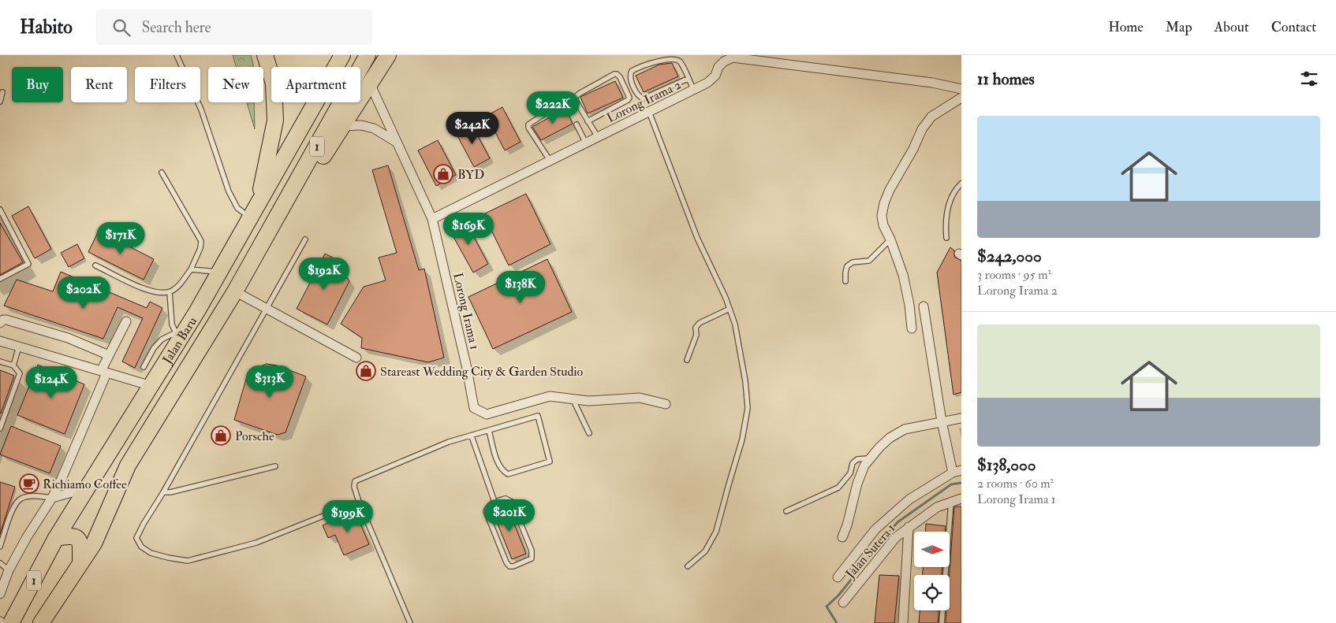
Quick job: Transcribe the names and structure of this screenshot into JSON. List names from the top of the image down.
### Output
{
  "streets": {
    "highway": ["1", "Jalan Baru"],
    "street": ["Lorong Irama 2", "Lorong Irama 1", "Jalan Sutera 1"]
  },
  "crossings": [
    ["Lorong Irama 2", "Lorong Irama 1"]
  ],
  "places": {
    "shop": ["BYD", "Stareast Wedding City & Garden Studio", "Porsche"],
    "cafe": ["Richiamo Coffee"]
  },
  "north": "right",
  "page": {
    "header": "Habito",
    "search": "Search here",
    "nav": [
      "Home",
      "Map",
      "About",
      "Contact"
    ],
    "heading": "11 homes",
    "chip": [
      "Buy",
      "Rent",
      "Filters",
      "New",
      "Apartment"
    ],
    "price": [
      "$222K",
      "$242K",
      "$169K",
      "$171K",
      "$192K",
      "$138K",
      "$202K",
      "$313K",
      "$124K",
      "$201K",
      "$199K"
    ],
    "list": [
      {
        "name": "$242,000",
        "note": "3 rooms · 95 m² · Lorong Irama 2"
      },
      {
        "name": "$138,000",
        "note": "2 rooms · 60 m² · Lorong Irama 1"
      }
    ]
  }
}
